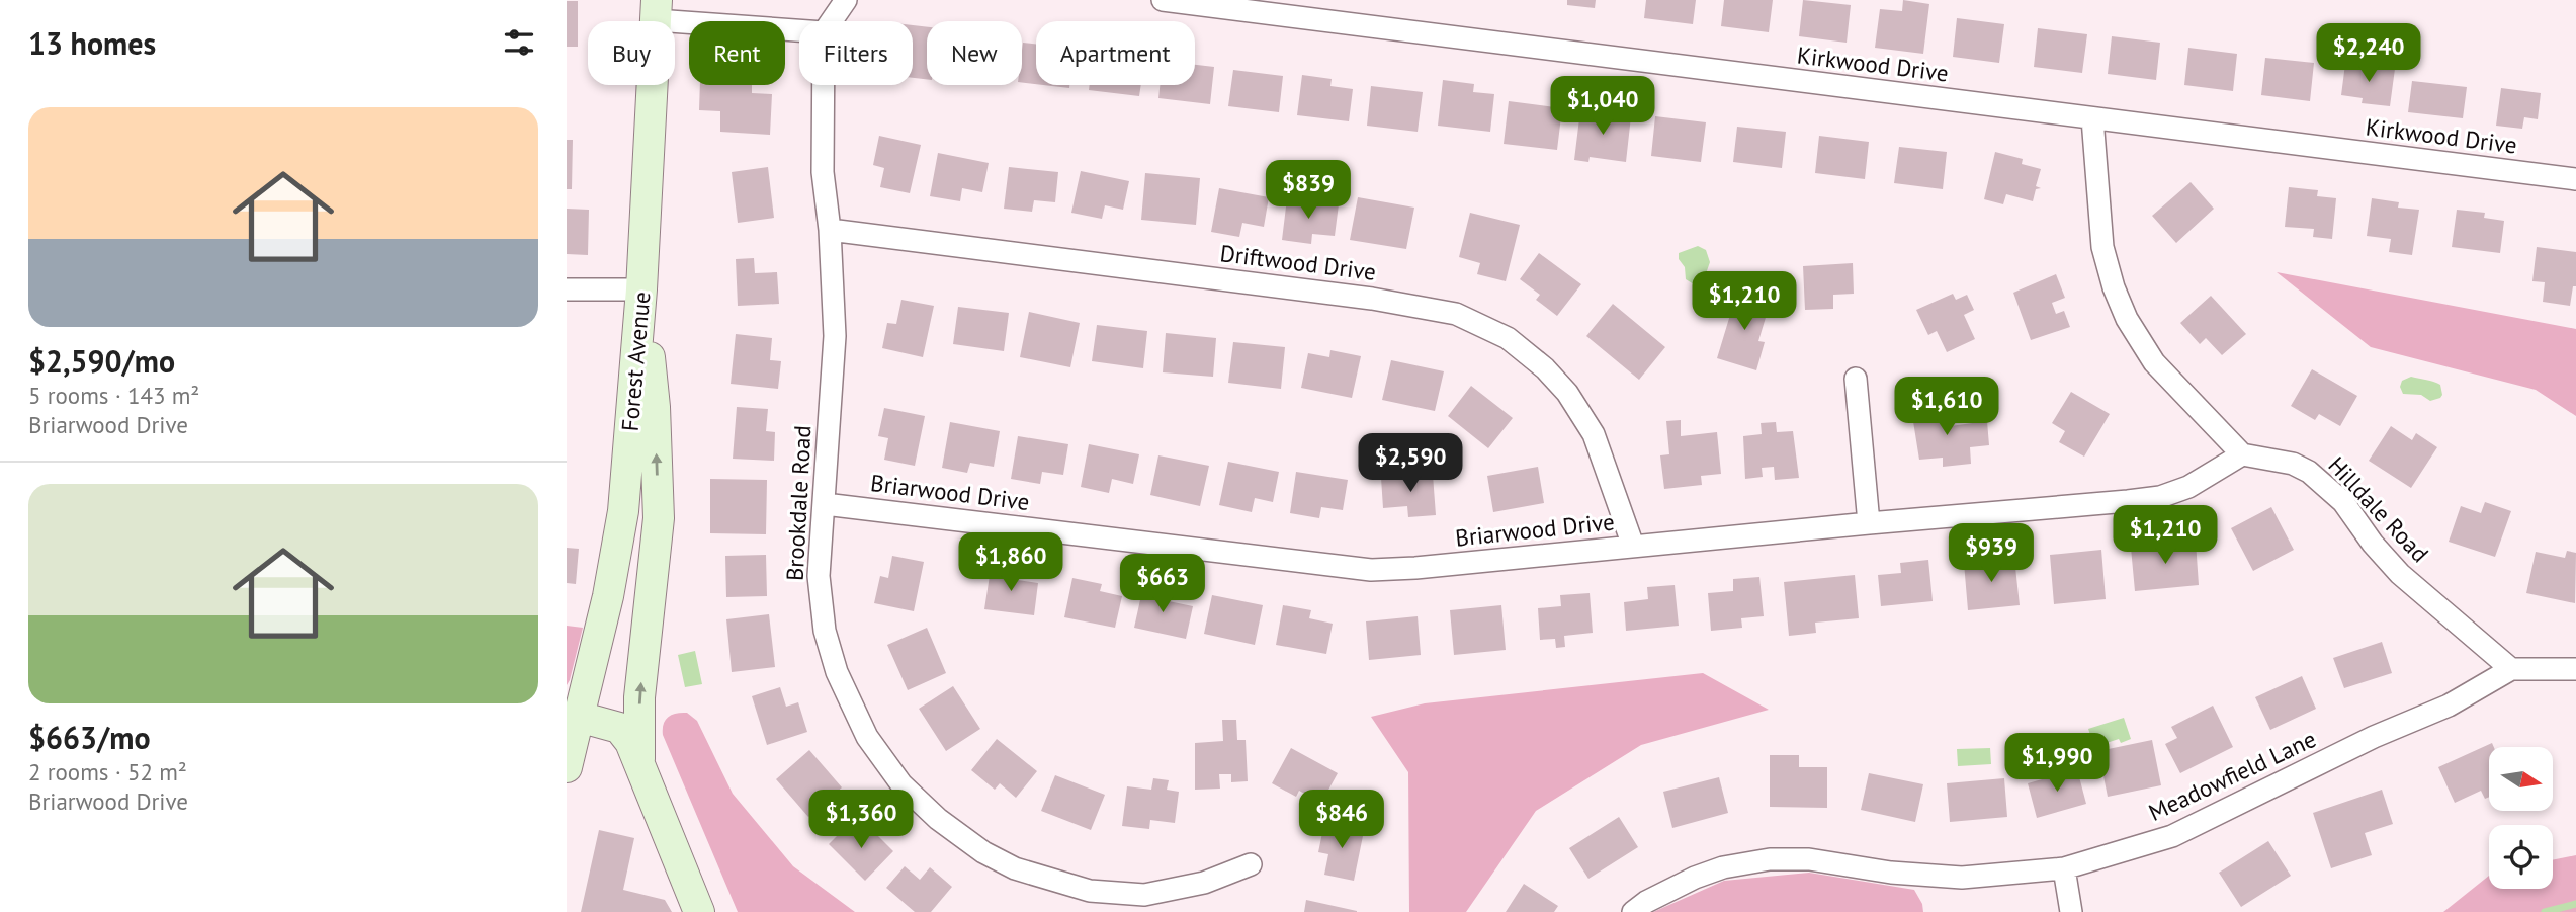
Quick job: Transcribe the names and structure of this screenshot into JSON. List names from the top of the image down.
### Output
{
  "streets": {
    "main road": ["Forest Avenue"],
    "street": [
      "Kirkwood Drive",
      "Driftwood Drive",
      "Briarwood Drive",
      "Brookdale Road",
      "Hilldale Road",
      "Meadowfield Lane"
    ]
  },
  "crossings": [
    ["Driftwood Drive", "Briarwood Drive"],
    ["Driftwood Drive", "Brookdale Road"],
    ["Briarwood Drive", "Brookdale Road"],
    ["Briarwood Drive", "Hilldale Road"],
    ["Hilldale Road", "Meadowfield Lane"]
  ],
  "north": "right",
  "page": {
    "heading": "13 homes",
    "chip": [
      "Buy",
      "Rent",
      "Filters",
      "New",
      "Apartment"
    ],
    "price": [
      "$2,240",
      "$1,040",
      "$839",
      "$1,210",
      "$1,610",
      "$2,590",
      "$1,210",
      "$939",
      "$1,860",
      "$663",
      "$1,990",
      "$1,360",
      "$846"
    ],
    "list": [
      {
        "name": "$2,590/mo",
        "note": "5 rooms · 143 m² · Briarwood Drive"
      },
      {
        "name": "$663/mo",
        "note": "2 rooms · 52 m² · Briarwood Drive"
      }
    ]
  }
}
